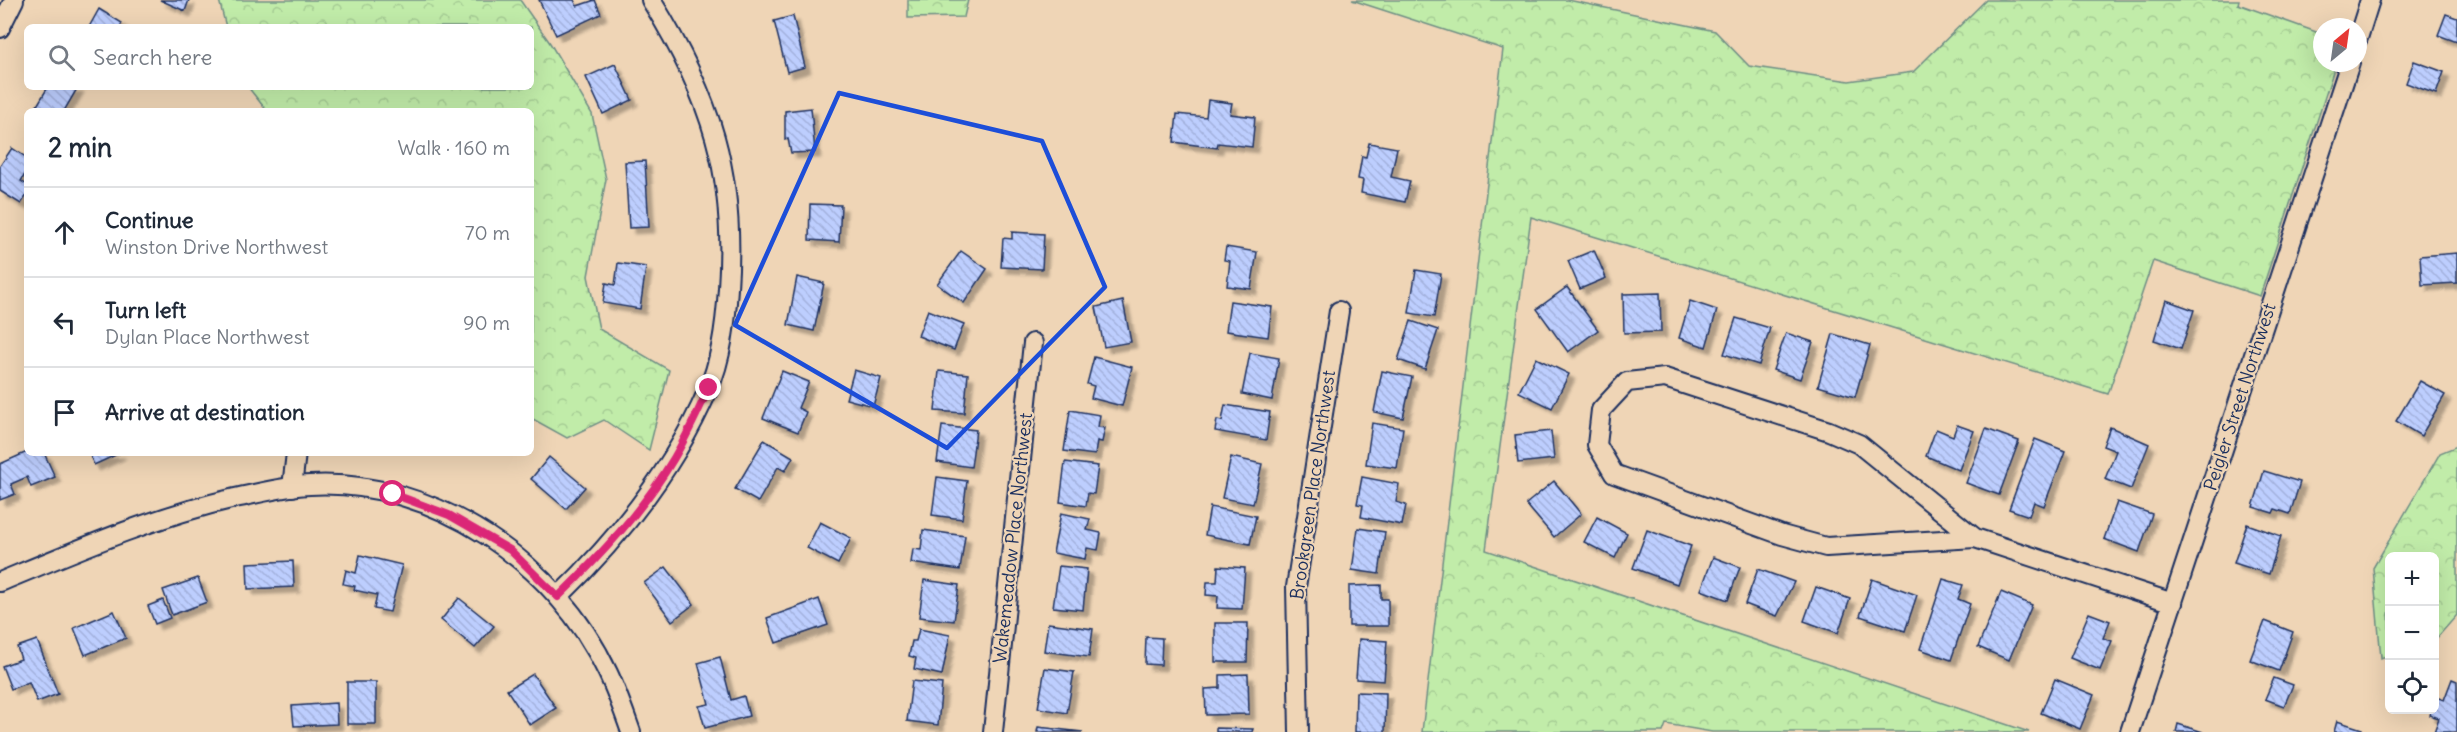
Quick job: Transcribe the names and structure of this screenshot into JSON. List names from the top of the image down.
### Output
{
  "streets": {
    "street": ["Peigler Street Northwest", "Brookgreen Place Northwest", "Wakemeadow Place Northwest"]
  },
  "north": "top right",
  "page": {
    "search": "Search here",
    "heading": ["2 min", "Walk · 160 m"],
    "list": [
      ["Continue", "Winston Drive Northwest", "70 m"],
      ["Turn left", "Dylan Place Northwest", "90 m"],
      "Arrive at destination"
    ],
    "map_buttons": ["+", "−"]
  }
}
